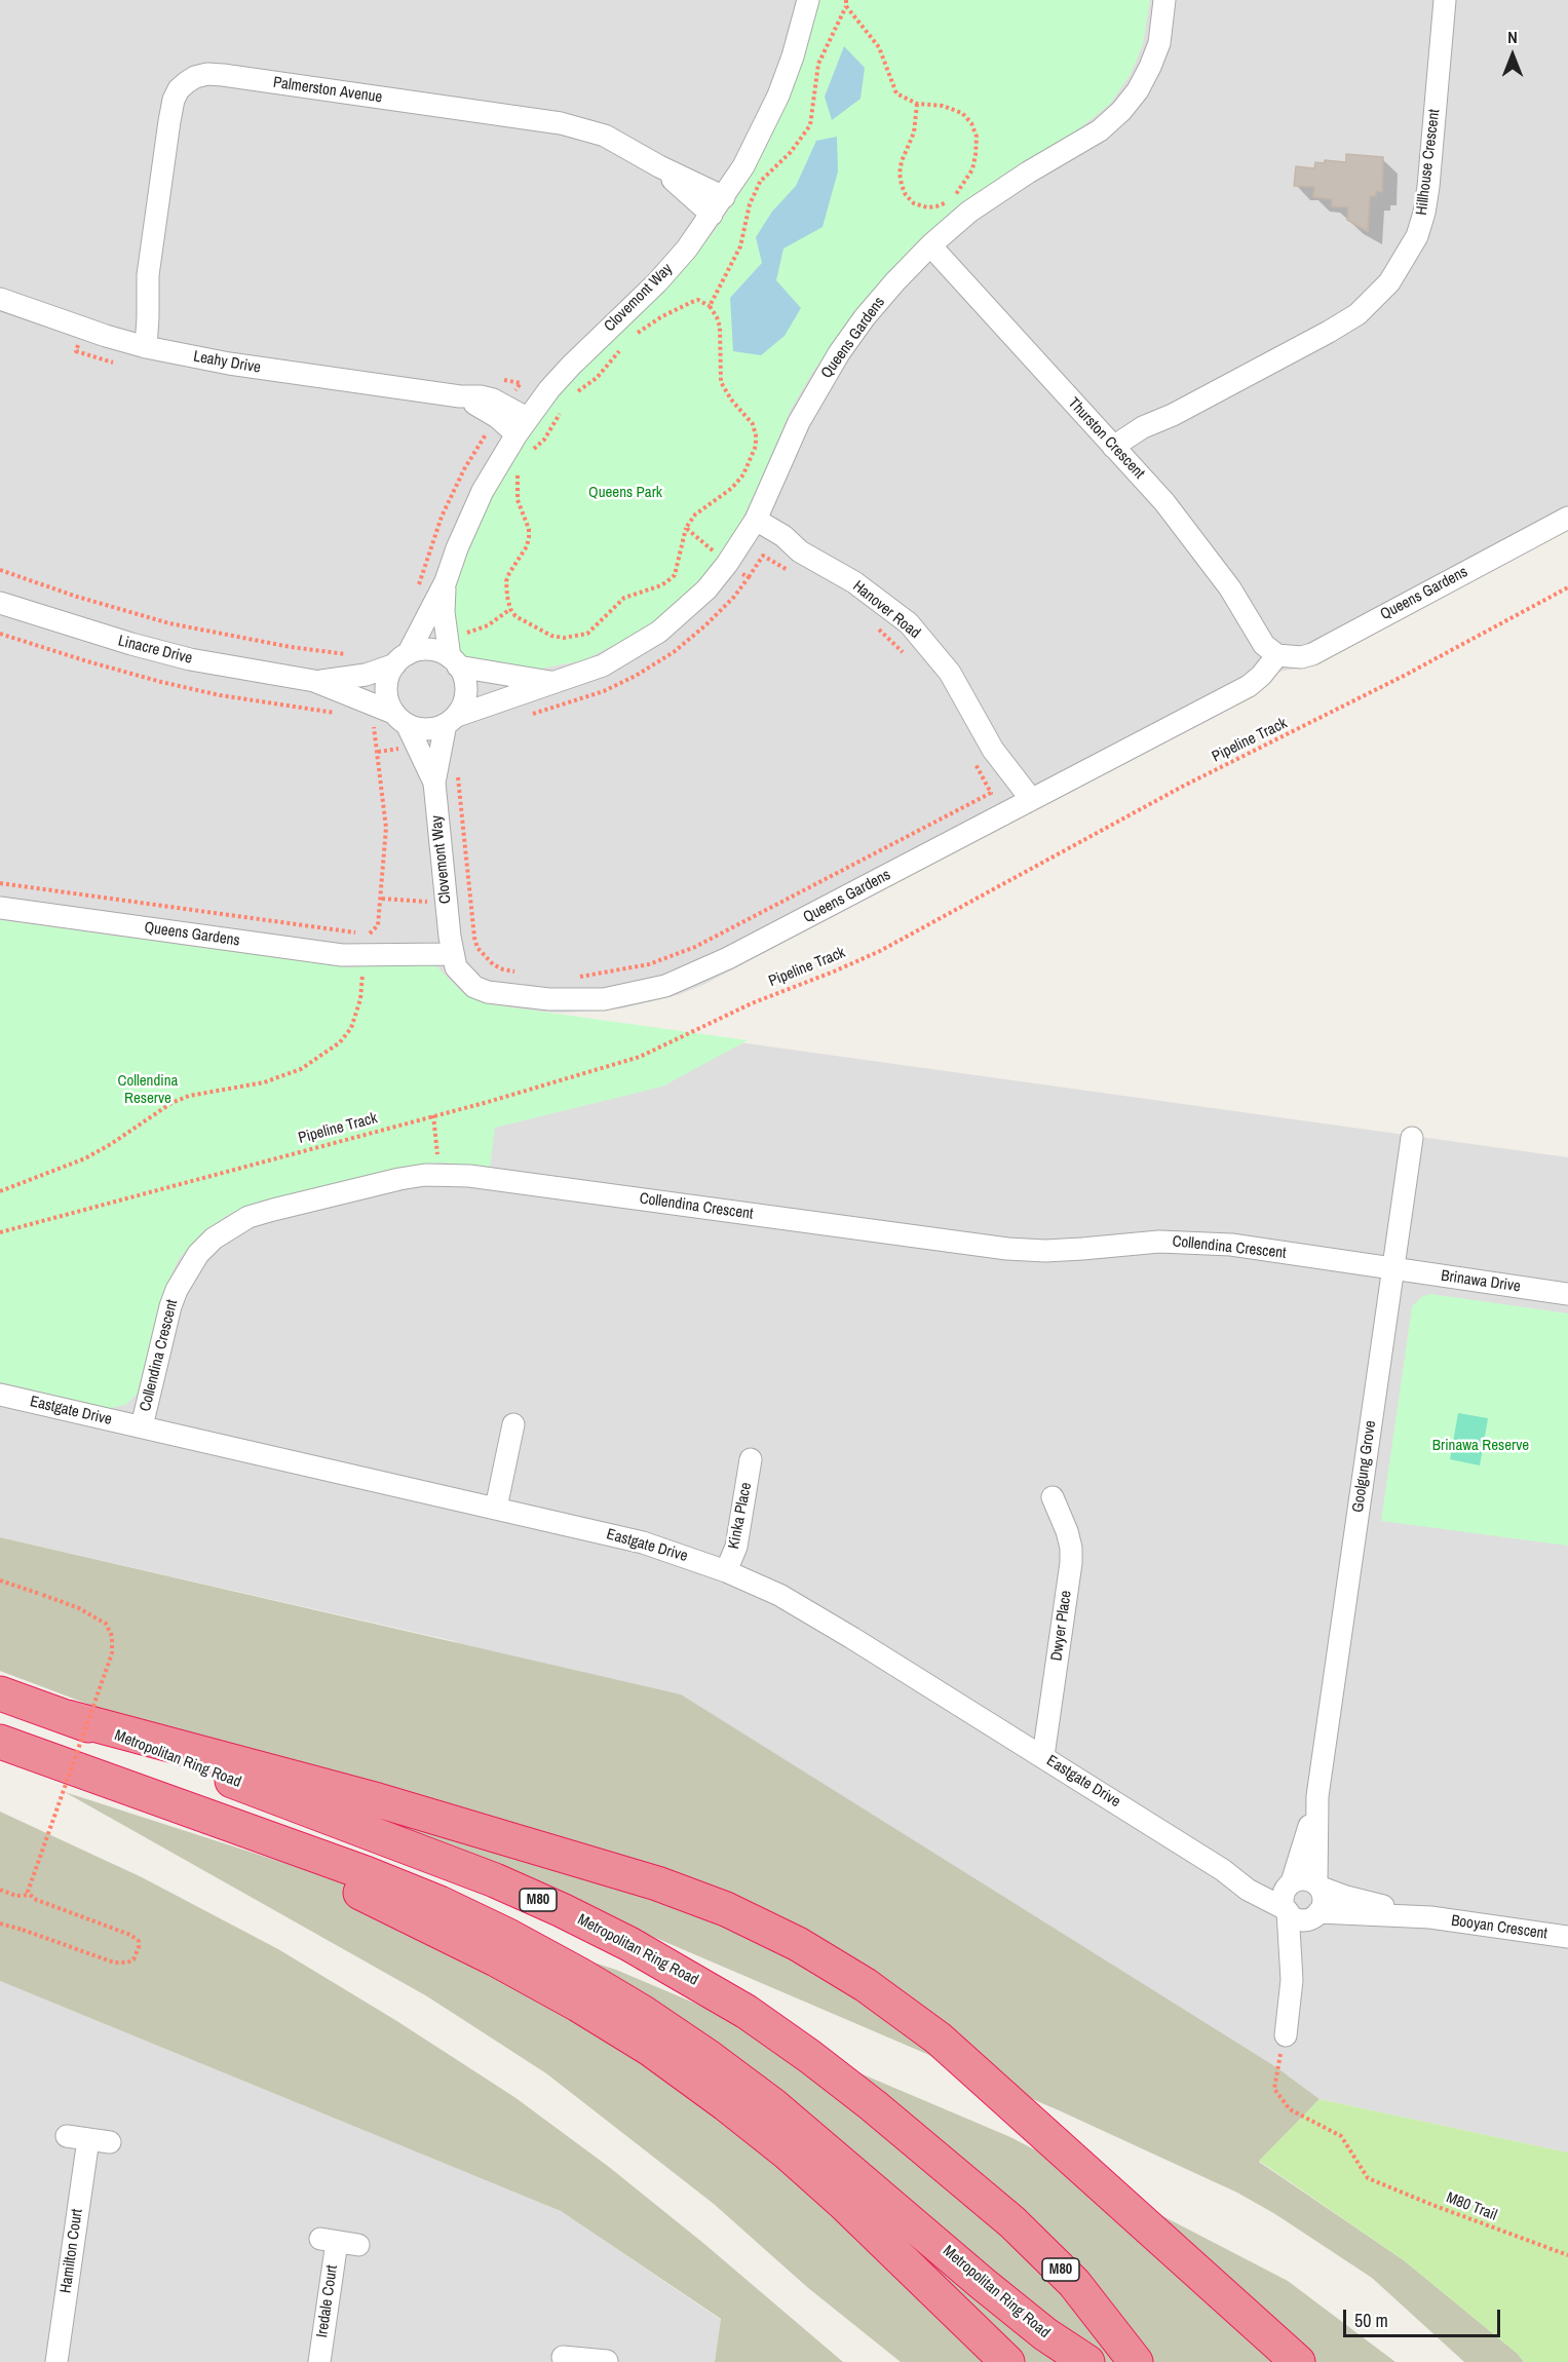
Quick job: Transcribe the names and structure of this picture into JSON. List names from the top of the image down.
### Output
{
  "streets": {
    "highway": ["Metropolitan Ring Road", "M80"],
    "street": [
      "Palmerston Avenue",
      "Hillhouse Crescent",
      "Clovemont Way",
      "Queens Gardens",
      "Leahy Drive",
      "Thurston Crescent",
      "Hanover Road",
      "Linacre Drive",
      "Collendina Crescent",
      "Brinawa Drive",
      "Eastgate Drive",
      "Goolgung Grove",
      "Kinka Place",
      "Dwyer Place",
      "Booyan Crescent",
      "Hamilton Court",
      "Iredale Court"
    ],
    "path": ["Pipeline Track", "M80 Trail"]
  },
  "crossings": [
    ["Palmerston Avenue", "Clovemont Way"],
    ["Palmerston Avenue", "Leahy Drive"],
    ["Hillhouse Crescent", "Thurston Crescent"],
    ["Clovemont Way", "Queens Gardens"],
    ["Clovemont Way", "Leahy Drive"],
    ["Clovemont Way", "Linacre Drive"],
    ["Queens Gardens", "Thurston Crescent"],
    ["Queens Gardens", "Hanover Road"],
    ["Queens Gardens", "Linacre Drive"],
    ["Collendina Crescent", "Brinawa Drive"],
    ["Collendina Crescent", "Eastgate Drive"],
    ["Collendina Crescent", "Goolgung Grove"],
    ["Brinawa Drive", "Goolgung Grove"],
    ["Eastgate Drive", "Goolgung Grove"],
    ["Eastgate Drive", "Kinka Place"],
    ["Eastgate Drive", "Dwyer Place"],
    ["Eastgate Drive", "Booyan Crescent"],
    ["Goolgung Grove", "Booyan Crescent"]
  ],
  "parks": ["Queens Park", "Collendina Reserve", "Brinawa Reserve"],
  "scale_bar": "50 m",
  "north": "top"
}
